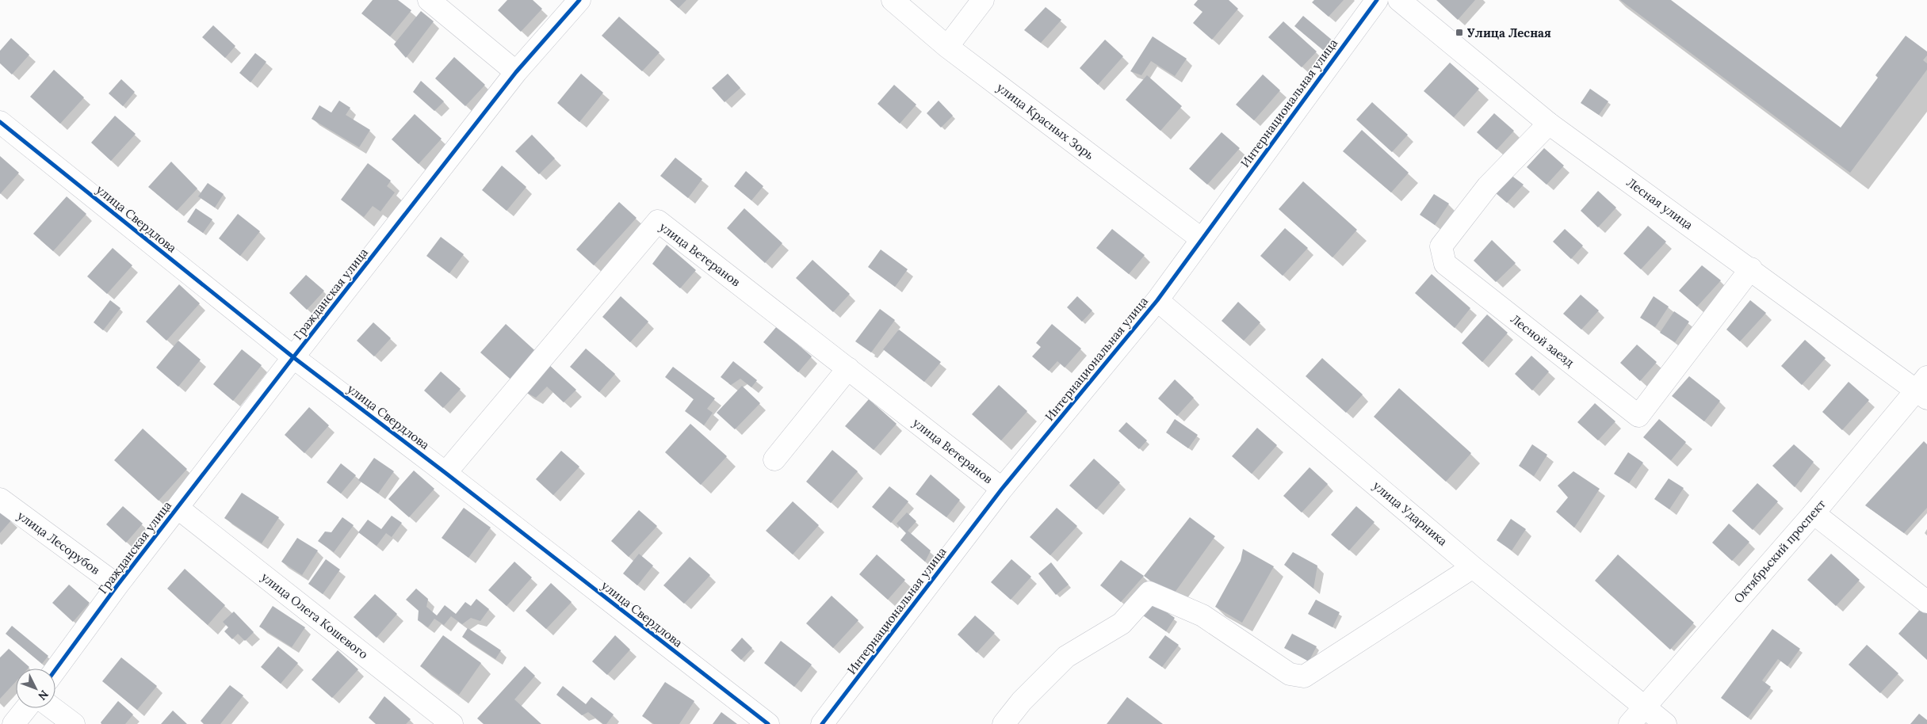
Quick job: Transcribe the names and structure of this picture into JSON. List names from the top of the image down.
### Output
{
  "streets": {
    "street": [
      "Интернациональная улица",
      "улица Красных Зорь",
      "Лесная улица",
      "улица Свердлова",
      "улица Ветеранов",
      "Гражданская улица",
      "Лесной заезд",
      "улица Ударника",
      "улица Лесорубов",
      "Октябрьский проспект",
      "улица Олега Кошевого"
    ]
  },
  "crossings": [
    ["Интернациональная улица", "улица Красных Зорь"],
    ["Интернациональная улица", "улица Ветеранов"],
    ["Интернациональная улица", "улица Ударника"],
    ["Лесная улица", "Лесной заезд"],
    ["Лесная улица", "Октябрьский проспект"],
    ["улица Свердлова", "улица Ветеранов"],
    ["улица Свердлова", "Гражданская улица"],
    ["Гражданская улица", "улица Лесорубов"],
    ["Гражданская улица", "улица Олега Кошевого"],
    ["улица Ударника", "Октябрьский проспект"]
  ],
  "places": {
    "transit": ["Улица Лесная"]
  },
  "north": "bottom right"
}
